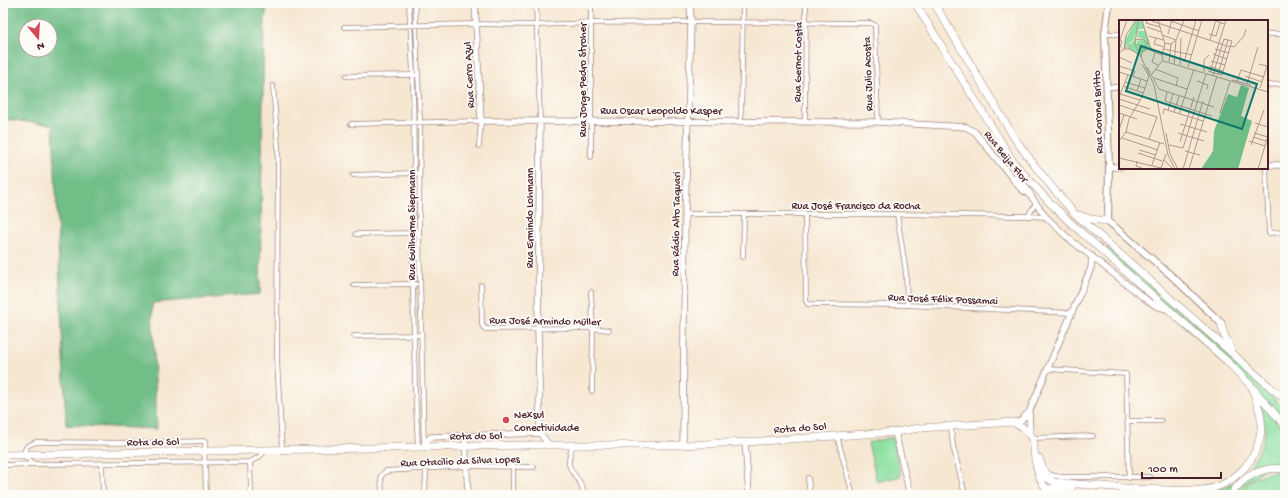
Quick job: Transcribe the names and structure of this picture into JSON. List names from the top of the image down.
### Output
{
  "streets": {
    "highway": ["Rota do Sol"],
    "main road": ["Rua Coronel Britto"],
    "street": [
      "Rua Gernot Costa",
      "Rua Julio Acosta",
      "Rua Cerro Azul",
      "Rua Jorge Pedro Stroher",
      "Rua Oscar Leopoldo Kasper",
      "Rua Beija Flor",
      "Rua José Francisco da Rocha",
      "Rua Ermindo Lohmann",
      "Rua Rádio Alto Taquari",
      "Rua Guilherme Siepmann",
      "Rua José Félix Possamai",
      "Rua José Armindo Müller",
      "Rua Otacilio da Silva Lopes"
    ]
  },
  "crossings": [
    ["Rua Gernot Costa", "Rua Julio Acosta"],
    ["Rua Gernot Costa", "Rua Oscar Leopoldo Kasper"],
    ["Rua Julio Acosta", "Rua Oscar Leopoldo Kasper"],
    ["Rua Cerro Azul", "Rua Oscar Leopoldo Kasper"],
    ["Rua Jorge Pedro Stroher", "Rua Oscar Leopoldo Kasper"],
    ["Rua Oscar Leopoldo Kasper", "Rua Beija Flor"],
    ["Rua Oscar Leopoldo Kasper", "Rua Ermindo Lohmann"],
    ["Rua Oscar Leopoldo Kasper", "Rua Rádio Alto Taquari"],
    ["Rua Oscar Leopoldo Kasper", "Rua Guilherme Siepmann"],
    ["Rua Beija Flor", "Rua José Francisco da Rocha"],
    ["Rua José Francisco da Rocha", "Rua Rádio Alto Taquari"],
    ["Rua José Francisco da Rocha", "Rua José Félix Possamai"],
    ["Rua Ermindo Lohmann", "Rua José Armindo Müller"],
    ["Rua Rádio Alto Taquari", "Rota do Sol"],
    ["Rua Guilherme Siepmann", "Rota do Sol"]
  ],
  "places": ["Nexsul Conectividade"],
  "scale_bar": "100 m",
  "north": "bottom"
}
